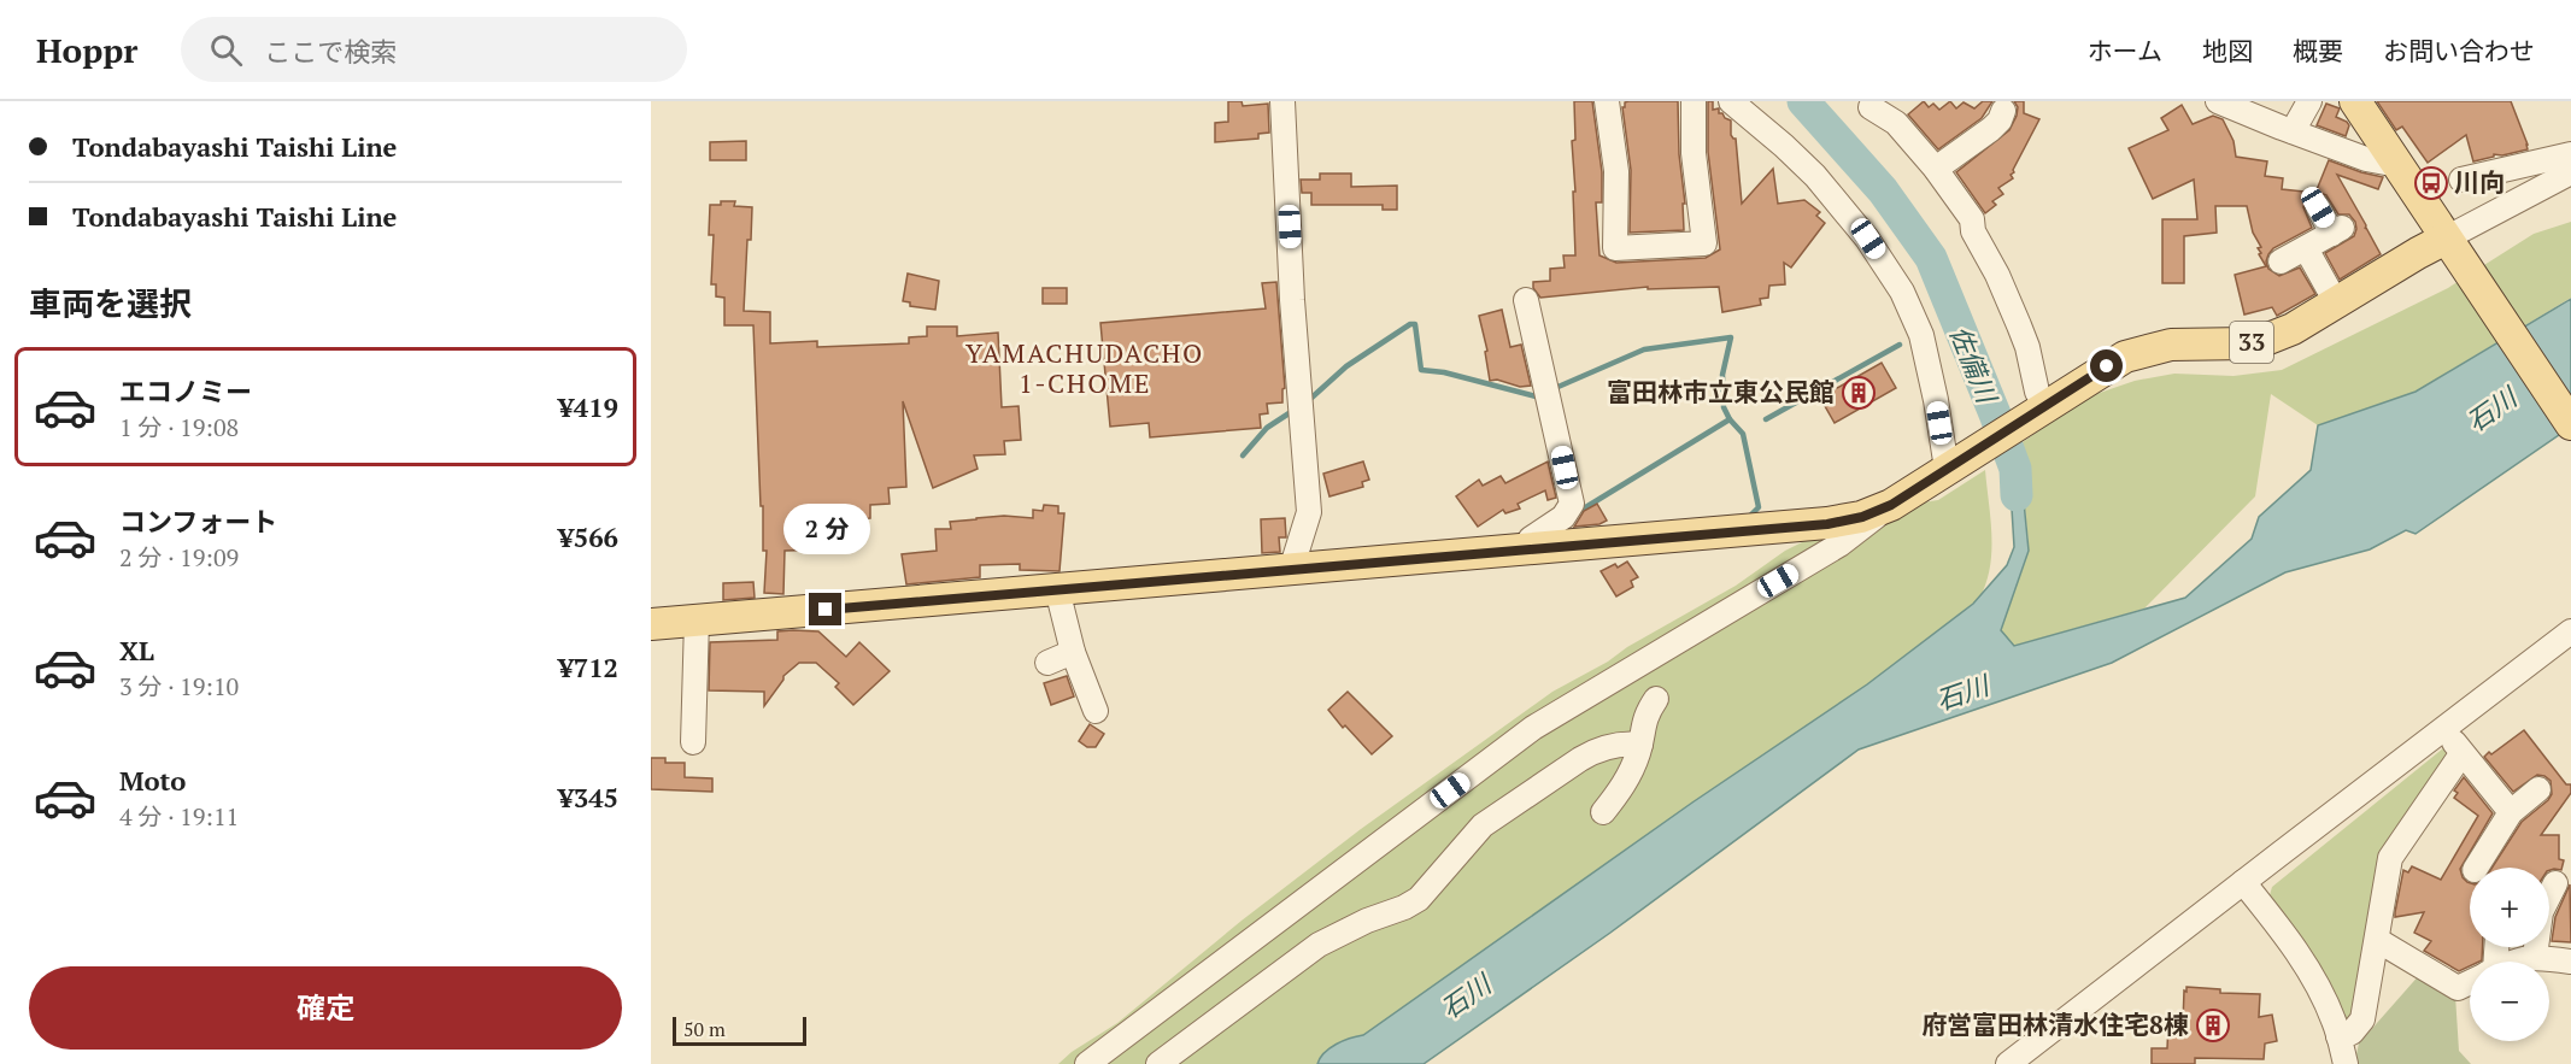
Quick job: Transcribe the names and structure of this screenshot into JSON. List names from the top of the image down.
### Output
{
  "streets": {
    "main road": ["33"]
  },
  "districts": ["YAMACHUDACHO 1-CHOME"],
  "water": ["佐備川", "石川"],
  "places": {
    "bus stop": ["川向"],
    "building": ["富田林市立東公民館", "府営富田林清水住宅8棟"]
  },
  "scale_bar": "50 m",
  "page": {
    "header": "Hoppr",
    "search": "ここで検索",
    "nav": [
      "ホーム",
      "地図",
      "概要",
      "お問い合わせ"
    ],
    "banner": ["Tondabayashi Taishi Line", "Tondabayashi Taishi Line"],
    "heading": "車両を選択",
    "list": [
      {
        "name": "エコノミー",
        "note": "1 分 · 19:08",
        "value": "¥419"
      },
      {
        "name": "コンフォート",
        "note": "2 分 · 19:09",
        "value": "¥566"
      },
      {
        "name": "XL",
        "note": "3 分 · 19:10",
        "value": "¥712"
      },
      {
        "name": "Moto",
        "note": "4 分 · 19:11",
        "value": "¥345"
      }
    ],
    "bubble": "2 分",
    "map_buttons": ["+", "−"],
    "buttons": "確定",
    "scale": "50 m"
  }
}
